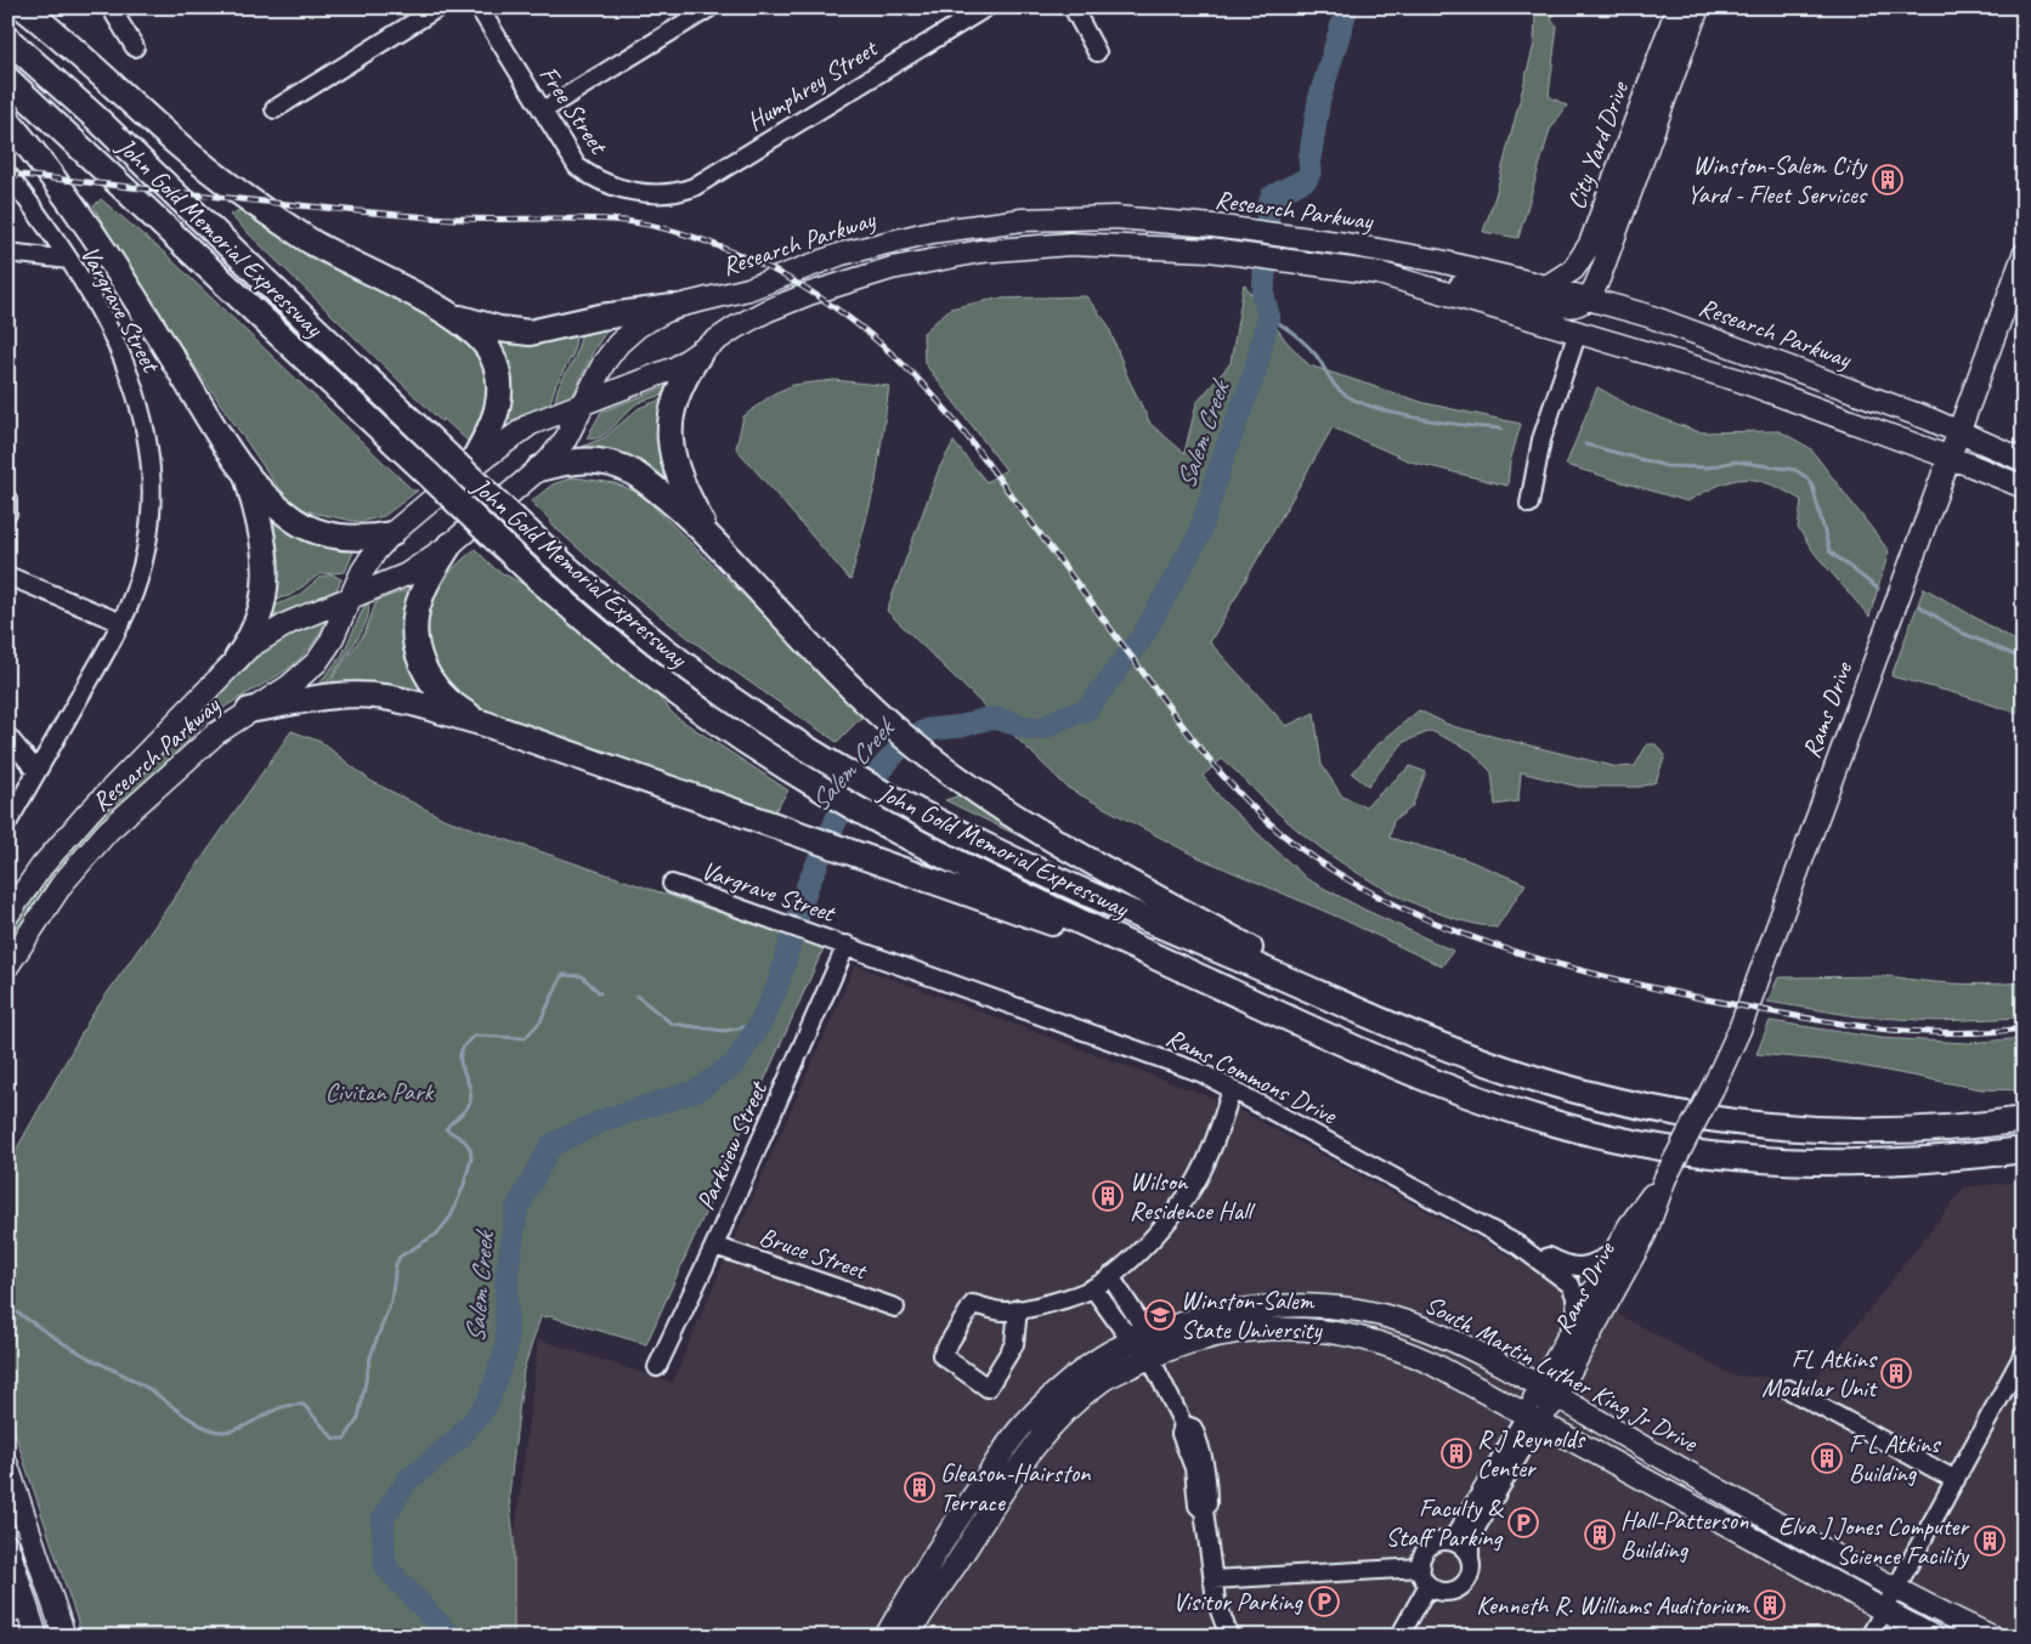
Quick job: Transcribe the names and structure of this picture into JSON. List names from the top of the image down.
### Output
{
  "streets": {
    "highway": ["John Gold Memorial Expressway"],
    "main road": [
      "City Yard Drive",
      "Research Parkway",
      "Rams Drive",
      "South Martin Luther King Jr Drive"
    ],
    "street": [
      "Humphrey Street",
      "Free Street",
      "Vargrave Street",
      "Rams Commons Drive",
      "Parkview Street",
      "Bruce Street"
    ]
  },
  "crossings": [
    ["Humphrey Street", "Free Street"],
    ["City Yard Drive", "Research Parkway"],
    ["Research Parkway", "John Gold Memorial Expressway"],
    ["Research Parkway", "Rams Drive"],
    ["Vargrave Street", "Rams Commons Drive"],
    ["Vargrave Street", "Parkview Street"],
    ["Rams Drive", "South Martin Luther King Jr Drive"],
    ["Rams Commons Drive", "Parkview Street"],
    ["Parkview Street", "Bruce Street"]
  ],
  "water": ["Salem Creek"],
  "parks": ["Civitan Park"],
  "places": {
    "building": [
      "Winston-Salem City Yard - Fleet Services",
      "Wilson Residence Hall",
      "FL Atkins Modular Unit",
      "R J Reynolds Center",
      "F L Atkins Building",
      "Gleason-Hairston Terrace",
      "Hall-Patterson Building",
      "Elva J Jones Computer Science Facility",
      "Kenneth R. Williams Auditorium"
    ],
    "school or university": ["Winston-Salem State University"],
    "parking": ["Faculty & Staff Parking", "Visitor Parking"]
  }
}
